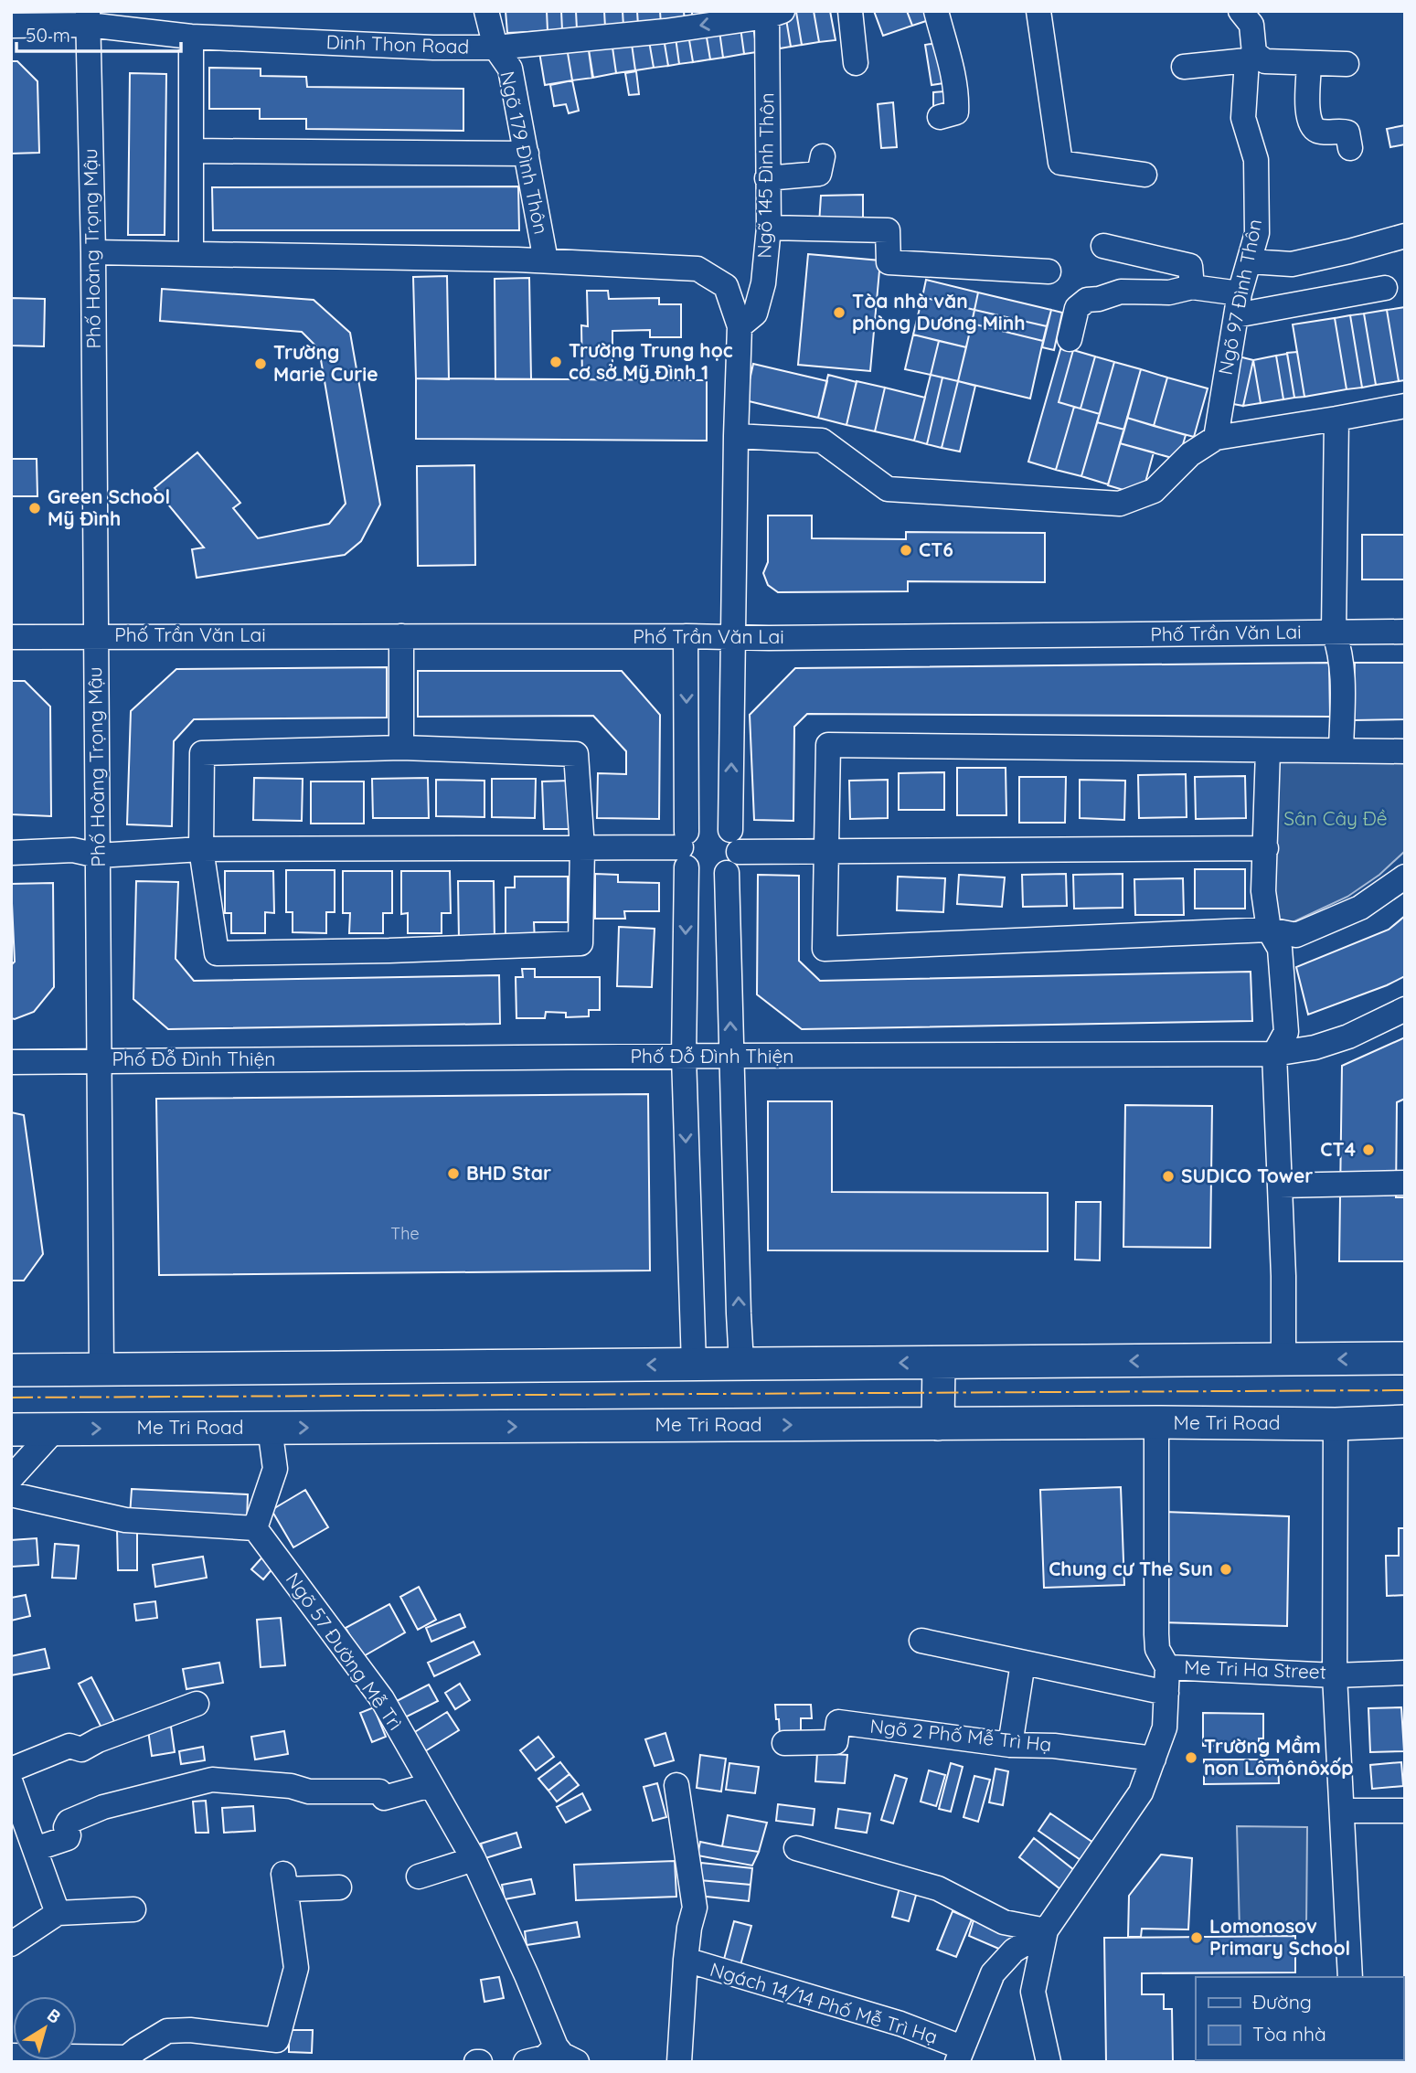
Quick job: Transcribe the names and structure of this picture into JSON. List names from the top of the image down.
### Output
{
  "streets": {
    "main road": ["Me Tri Road"],
    "street": [
      "Dinh Thon Road",
      "Ngõ 179 Đình Thôn",
      "Ngõ 145 Đình Thôn",
      "Phố Hoàng Trọng Mậu",
      "Ngõ 97 Đình Thôn",
      "Phố Trần Văn Lai",
      "Phố Đỗ Đình Thiện",
      "Ngõ 57 Đường Mễ Trì",
      "Me Tri Ha Street",
      "Ngõ 2 Phố Mễ Trì Hạ",
      "Ngách 14/14 Phố Mễ Trì Hạ"
    ]
  },
  "crossings": [
    ["Dinh Thon Road", "Ngõ 179 Đình Thôn"],
    ["Dinh Thon Road", "Ngõ 145 Đình Thôn"],
    ["Dinh Thon Road", "Phố Hoàng Trọng Mậu"],
    ["Phố Hoàng Trọng Mậu", "Phố Trần Văn Lai"],
    ["Phố Hoàng Trọng Mậu", "Phố Đỗ Đình Thiện"],
    ["Me Tri Road", "Me Tri Ha Street"],
    ["Me Tri Ha Street", "Ngõ 2 Phố Mễ Trì Hạ"]
  ],
  "parks": ["Sân Cây Đề"],
  "places": [
    "Tòa nhà văn phòng Dương Minh",
    "Trường Trung học cơ sở Mỹ Đình 1",
    "Trường Marie Curie",
    "Green School Mỹ Đình",
    "CT6",
    "CT4",
    "BHD Star",
    "SUDICO Tower",
    "Chung cư The Sun",
    "Trường Mầm non Lômônôxốp",
    "Lomonosov Primary School"
  ],
  "house_numbers": ["The"],
  "legend": ["Đường", "Tòa nhà"],
  "scale_bar": "50 m",
  "north": "top right"
}
